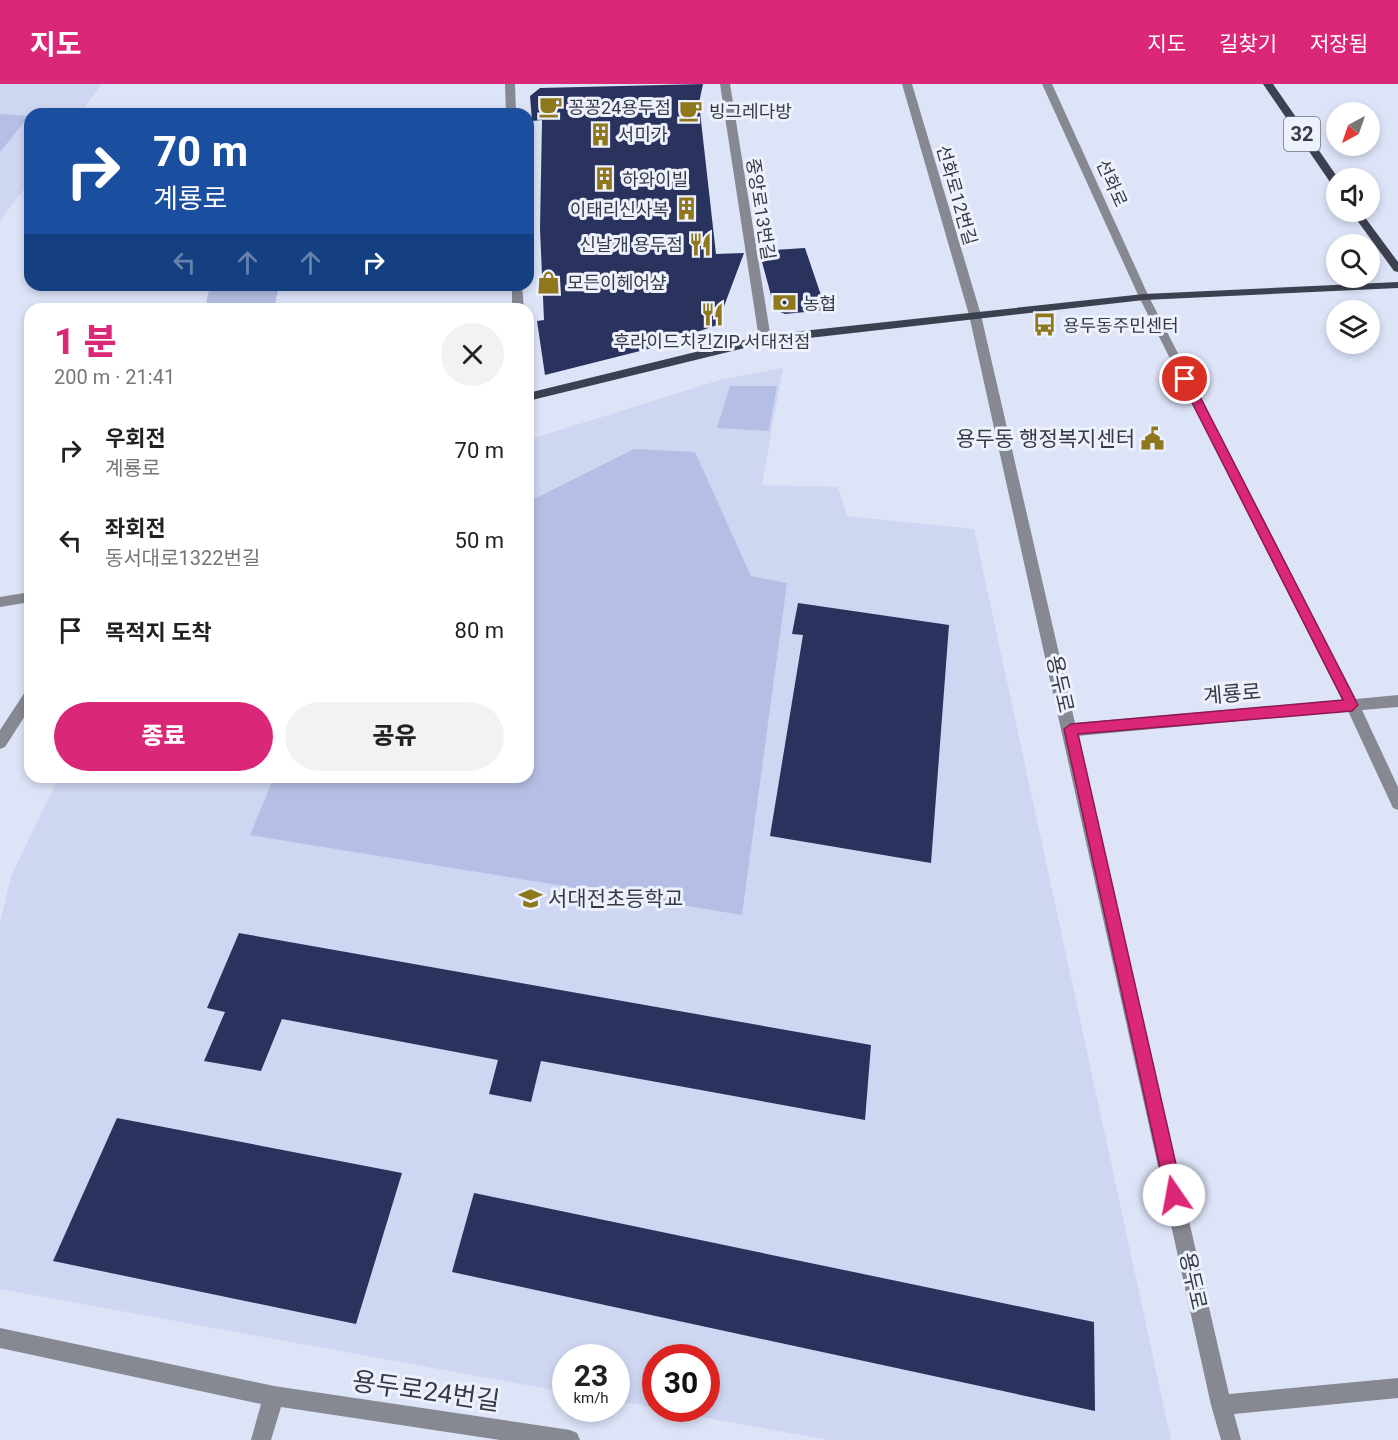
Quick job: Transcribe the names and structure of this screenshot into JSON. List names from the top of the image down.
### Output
{
  "streets": {
    "main road": ["32"],
    "street": [
      "선화로",
      "선화로12번길",
      "중앙로13번길",
      "용두로",
      "계룡로",
      "용두로24번길"
    ]
  },
  "crossings": [
    ["선화로", "계룡로"],
    ["선화로12번길", "용두로"],
    ["용두로", "계룡로"]
  ],
  "places": {
    "cafe": ["꽁꽁24용두점", "빙그레다방"],
    "building": ["서미가", "하와이빌", "이태리신사복"],
    "restaurant": ["신날개 용두점", "후라이드치킨ZIP 서대전점"],
    "shop": ["모든이헤어샾"],
    "bank": ["농협"],
    "bus stop": ["용두동주민센터"],
    "public building": ["용두동 행정복지센터"],
    "school or university": ["서대전초등학교"]
  },
  "north": "bottom left",
  "page": {
    "header": "지도",
    "nav": ["지도", "길찾기", "저장됨"],
    "turn": ["70 m", "계룡로"],
    "heading": ["1 분", "200 m · 21:41"],
    "list": [
      {
        "name": "우회전",
        "note": "계룡로",
        "value": "70 m"
      },
      {
        "name": "좌회전",
        "note": "동서대로1322번길",
        "value": "50 m"
      },
      {
        "name": "목적지 도착",
        "value": "80 m"
      }
    ],
    "buttons": ["종료", "공유"],
    "speed": "23 km/h",
    "limit": "30"
  }
}
